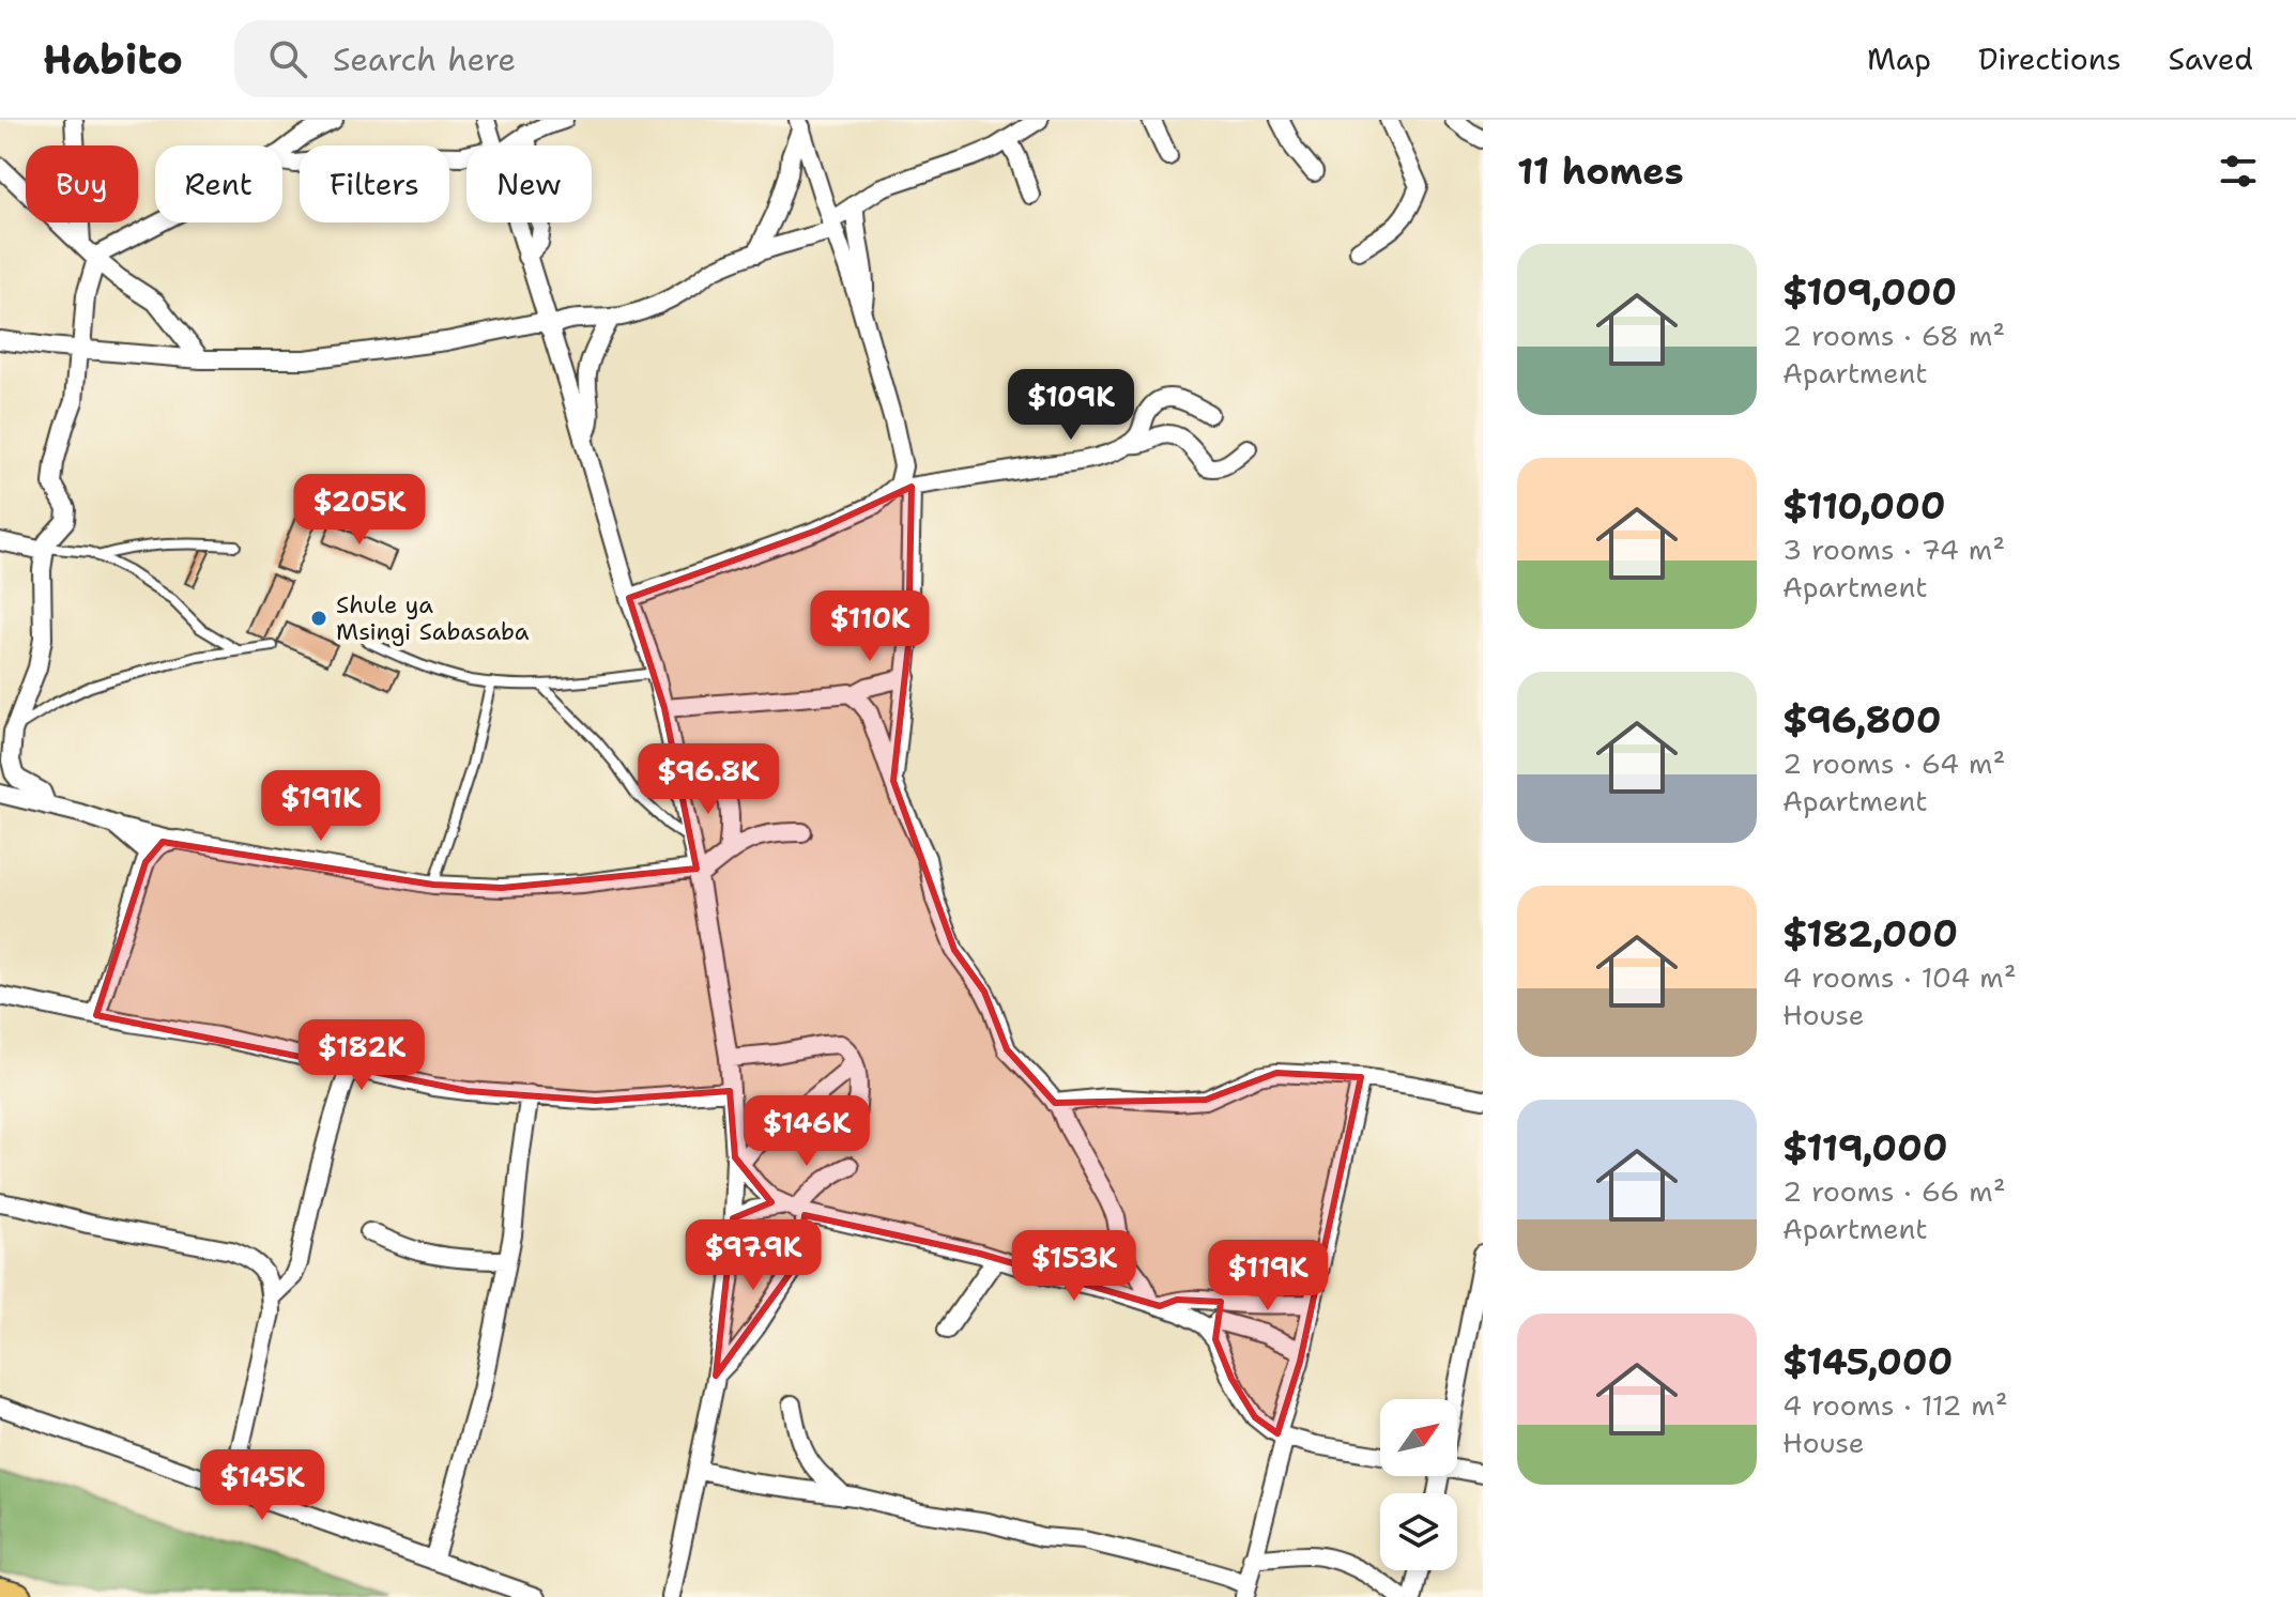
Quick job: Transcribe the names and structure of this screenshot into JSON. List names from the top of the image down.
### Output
{
  "places": ["Shule ya Msingi Sabasaba"],
  "north": "top right",
  "page": {
    "header": "Habito",
    "search": "Search here",
    "nav": ["Map", "Directions", "Saved"],
    "heading": "11 homes",
    "chip": [
      "Buy",
      "Rent",
      "Filters",
      "New"
    ],
    "list": [
      {
        "name": "$109,000",
        "note": "2 rooms · 68 m² · Apartment"
      },
      {
        "name": "$110,000",
        "note": "3 rooms · 74 m² · Apartment"
      },
      {
        "name": "$96,800",
        "note": "2 rooms · 64 m² · Apartment"
      },
      {
        "name": "$182,000",
        "note": "4 rooms · 104 m² · House"
      },
      {
        "name": "$119,000",
        "note": "2 rooms · 66 m² · Apartment"
      },
      {
        "name": "$145,000",
        "note": "4 rooms · 112 m² · House"
      }
    ],
    "price": [
      "$109K",
      "$205K",
      "$110K",
      "$96.8K",
      "$191K",
      "$182K",
      "$146K",
      "$97.9K",
      "$153K",
      "$119K",
      "$145K"
    ]
  }
}
